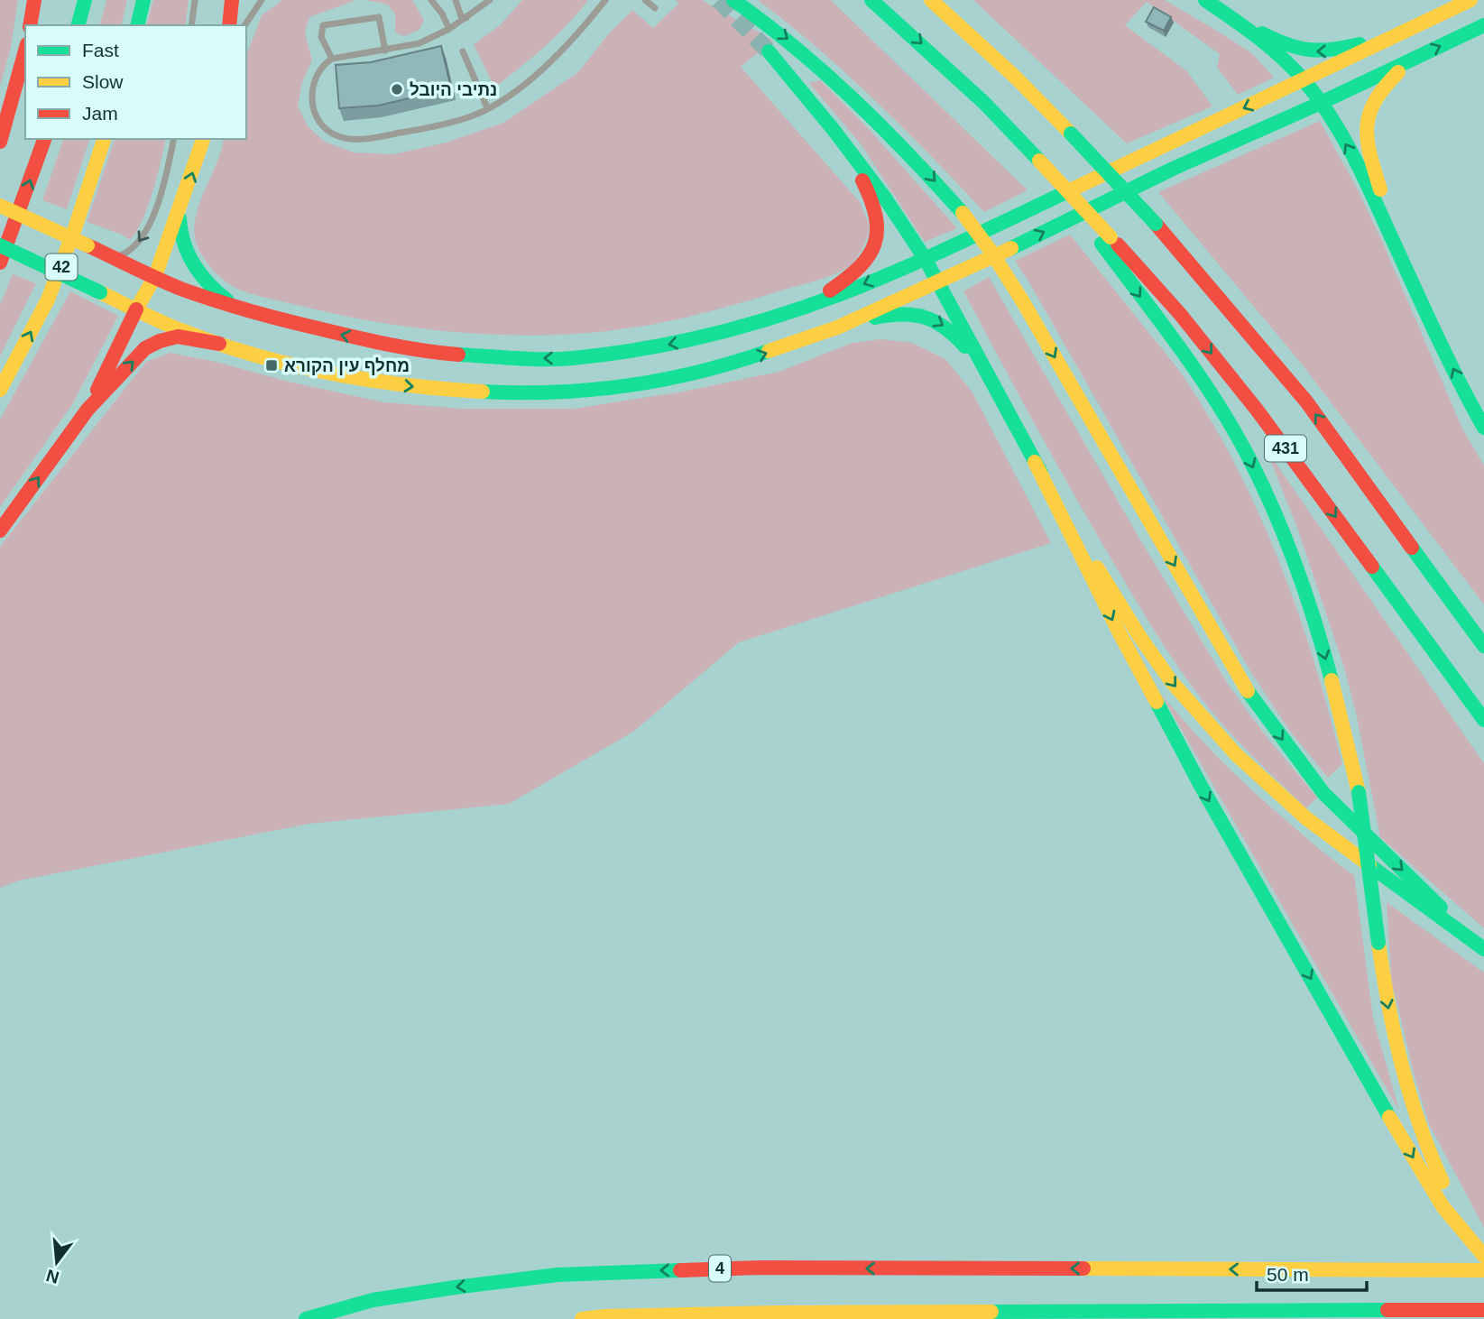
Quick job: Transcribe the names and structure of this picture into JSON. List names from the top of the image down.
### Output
{
  "streets": {
    "main road": ["42", "431", "4"]
  },
  "places": {
    "other": ["נתיבי היובל"],
    "transit": ["מחלף עין הקורא"]
  },
  "legend": ["Fast", "Slow", "Jam"],
  "scale_bar": "50 m",
  "north": "bottom"
}
